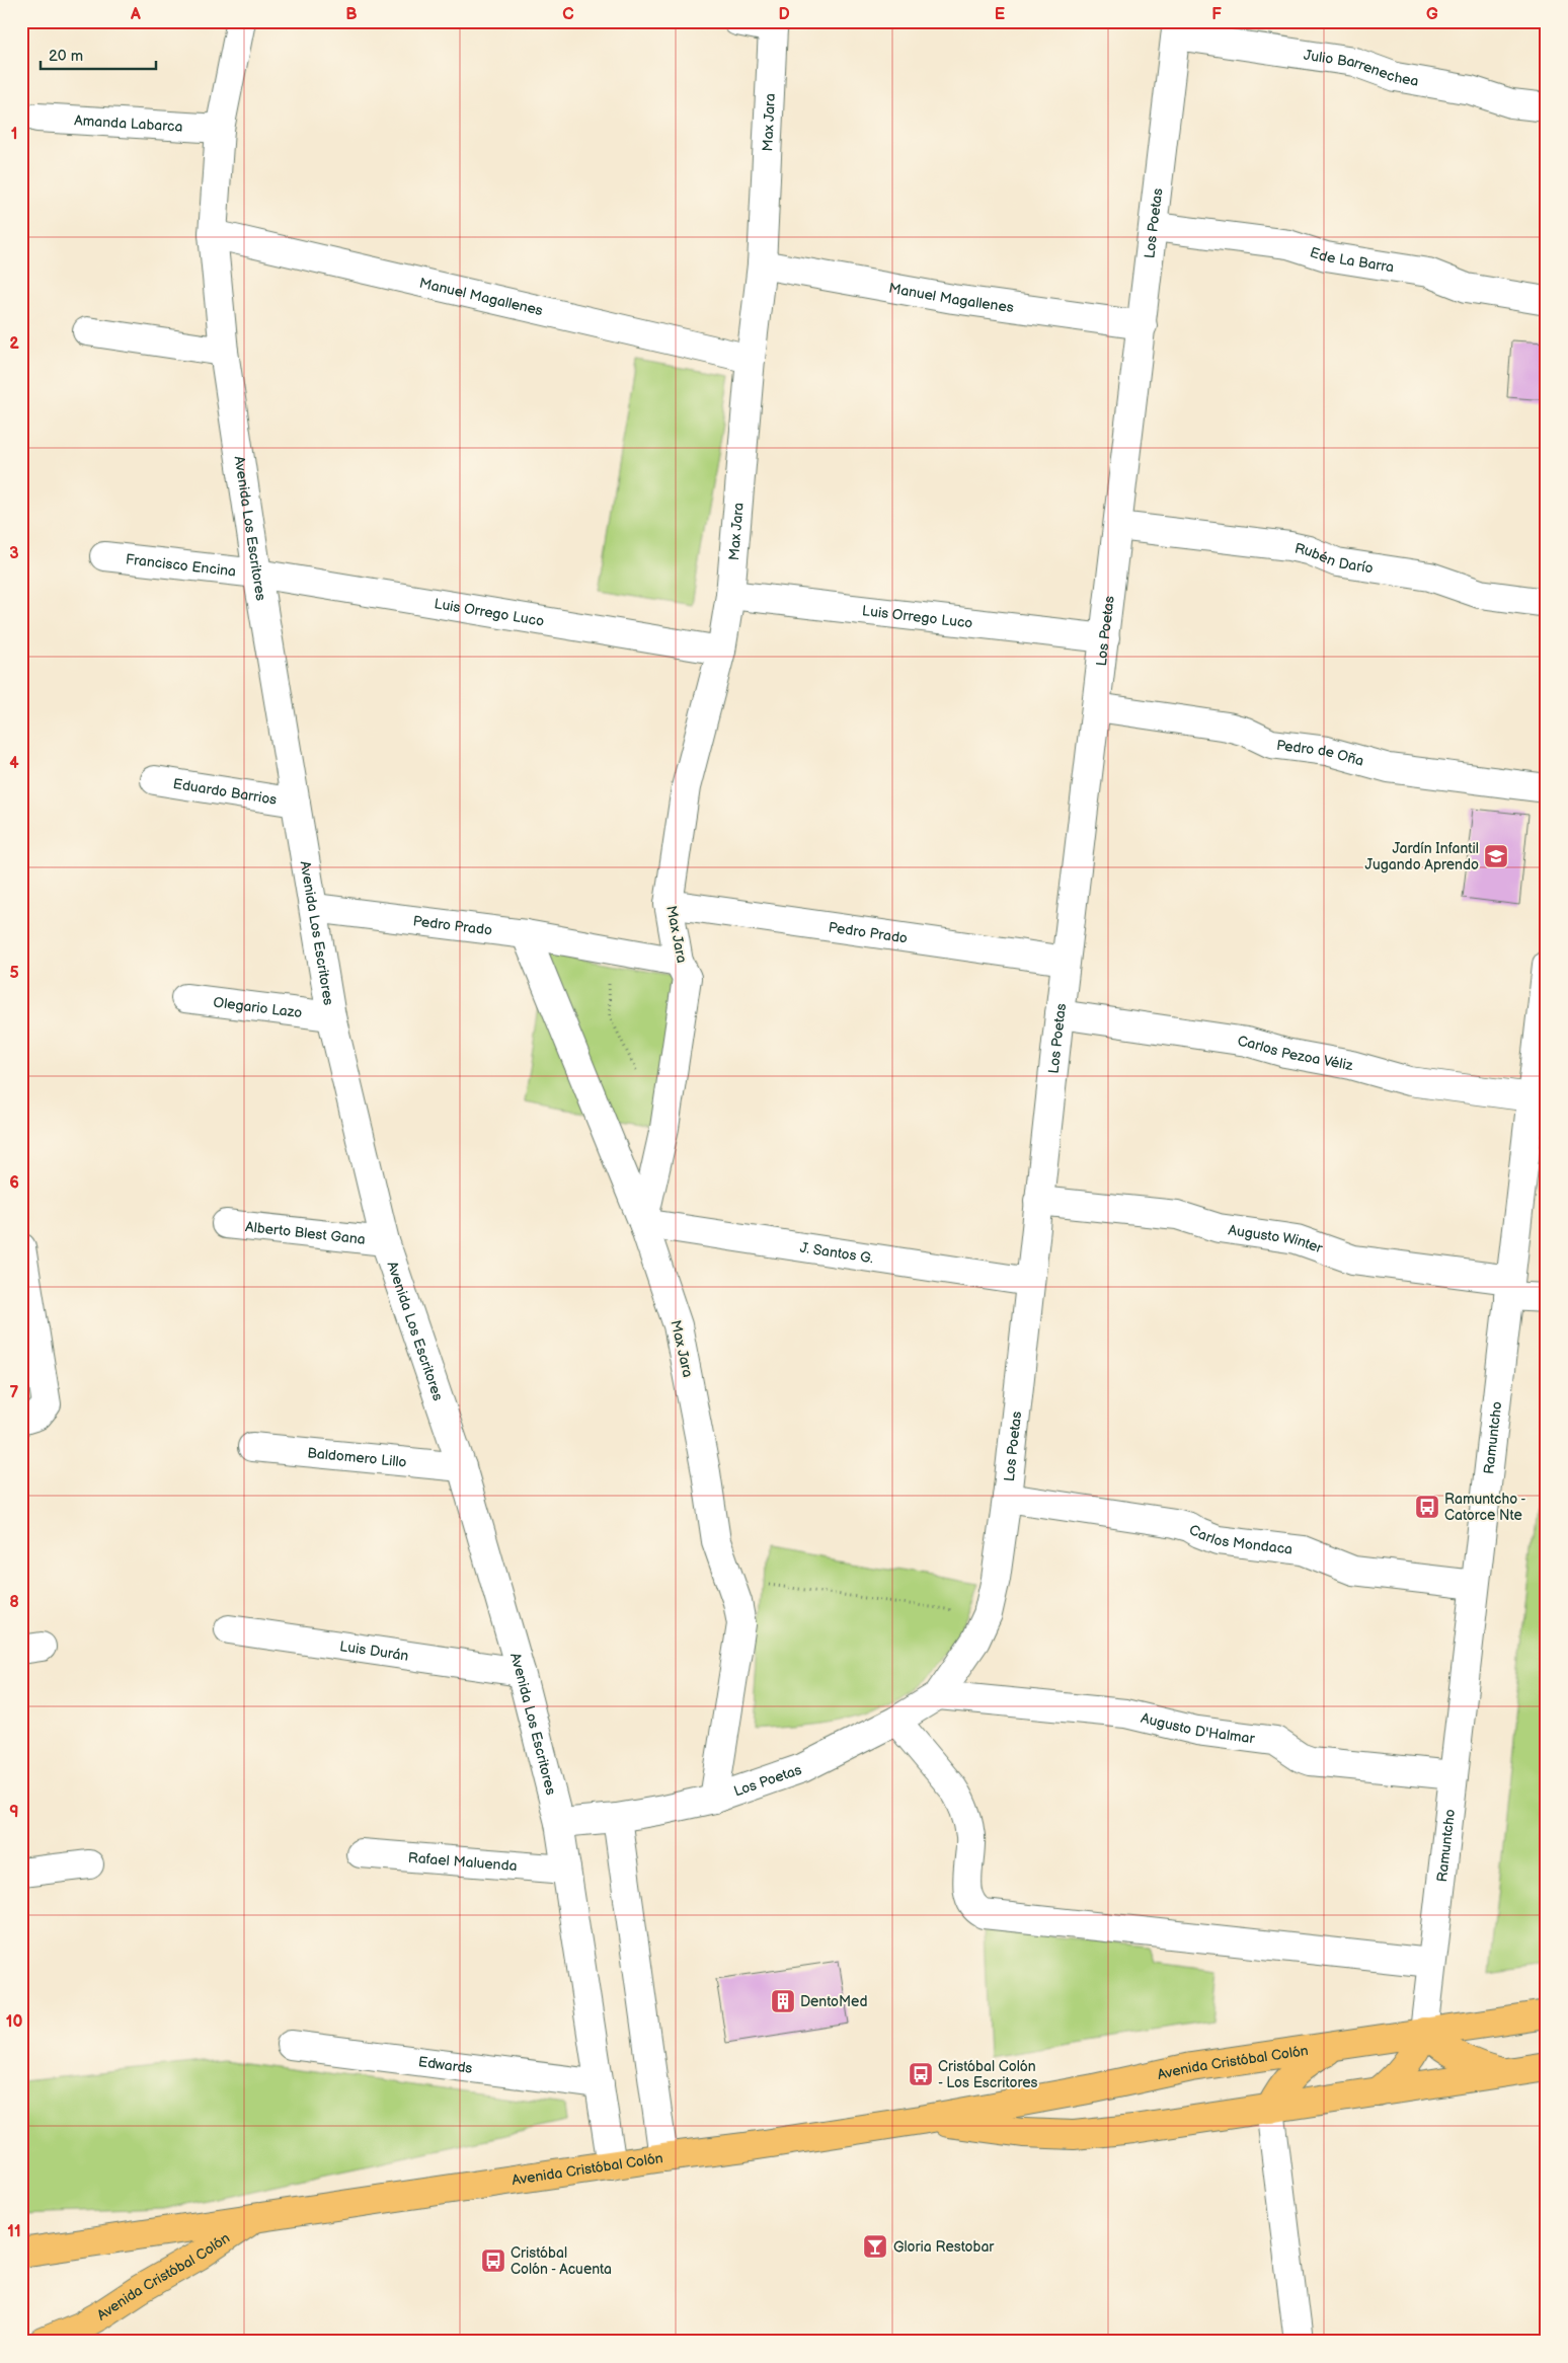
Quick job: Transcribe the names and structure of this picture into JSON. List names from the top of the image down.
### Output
{
  "streets": {
    "main road": ["Avenida Cristóbal Colón"],
    "street": [
      "Julio Barrenechea",
      "Max Jara",
      "Amanda Labarca",
      "Los Poetas",
      "Ede La Barra",
      "Manuel Magallenes",
      "Avenida Los Escritores",
      "Rubén Darío",
      "Francisco Encina",
      "Luis Orrego Luco",
      "Pedro de Oña",
      "Eduardo Barrios",
      "Pedro Prado",
      "Olegario Lazo",
      "Carlos Pezoa Véliz",
      "Alberto Blest Gana",
      "Augusto Winter",
      "J. Santos G.",
      "Ramuntcho",
      "Baldomero Lillo",
      "Carlos Mondaca",
      "Luis Durán",
      "Augusto D'Halmar",
      "Rafael Maluenda",
      "Edwards"
    ]
  },
  "crossings": [
    ["Julio Barrenechea", "Los Poetas"],
    ["Max Jara", "Los Poetas"],
    ["Max Jara", "Manuel Magallenes"],
    ["Max Jara", "Luis Orrego Luco"],
    ["Max Jara", "Pedro Prado"],
    ["Max Jara", "J. Santos G."],
    ["Amanda Labarca", "Avenida Los Escritores"],
    ["Los Poetas", "Ede La Barra"],
    ["Los Poetas", "Manuel Magallenes"],
    ["Los Poetas", "Rubén Darío"],
    ["Los Poetas", "Luis Orrego Luco"],
    ["Los Poetas", "Pedro de Oña"],
    ["Los Poetas", "Pedro Prado"],
    ["Los Poetas", "Carlos Pezoa Véliz"],
    ["Los Poetas", "Augusto Winter"],
    ["Los Poetas", "J. Santos G."],
    ["Los Poetas", "Carlos Mondaca"],
    ["Los Poetas", "Augusto D'Halmar"],
    ["Manuel Magallenes", "Avenida Los Escritores"],
    ["Avenida Los Escritores", "Francisco Encina"],
    ["Avenida Los Escritores", "Luis Orrego Luco"],
    ["Avenida Los Escritores", "Eduardo Barrios"],
    ["Avenida Los Escritores", "Pedro Prado"],
    ["Avenida Los Escritores", "Olegario Lazo"],
    ["Avenida Los Escritores", "Alberto Blest Gana"],
    ["Avenida Los Escritores", "Baldomero Lillo"],
    ["Avenida Los Escritores", "Luis Durán"],
    ["Avenida Los Escritores", "Rafael Maluenda"],
    ["Avenida Los Escritores", "Avenida Cristóbal Colón"],
    ["Avenida Los Escritores", "Edwards"],
    ["Francisco Encina", "Luis Orrego Luco"],
    ["Carlos Pezoa Véliz", "Ramuntcho"],
    ["Augusto Winter", "Ramuntcho"],
    ["Ramuntcho", "Carlos Mondaca"],
    ["Ramuntcho", "Augusto D'Halmar"],
    ["Ramuntcho", "Avenida Cristóbal Colón"]
  ],
  "places": {
    "school or university": ["Jardín Infantil Jugando Aprendo"],
    "bus stop": ["Ramuntcho - Catorce Nte", "Cristóbal Colón - Los Escritores", "Cristóbal Colón - Acuenta"],
    "building": ["DentoMed"],
    "bar": ["Gloria Restobar"]
  },
  "scale_bar": "20 m",
  "grid": {
    "columns": [
      "A",
      "B",
      "C",
      "D",
      "E",
      "F",
      "G"
    ],
    "rows": [
      "1",
      "2",
      "3",
      "4",
      "5",
      "6",
      "7",
      "8",
      "9",
      "10",
      "11"
    ]
  }
}
